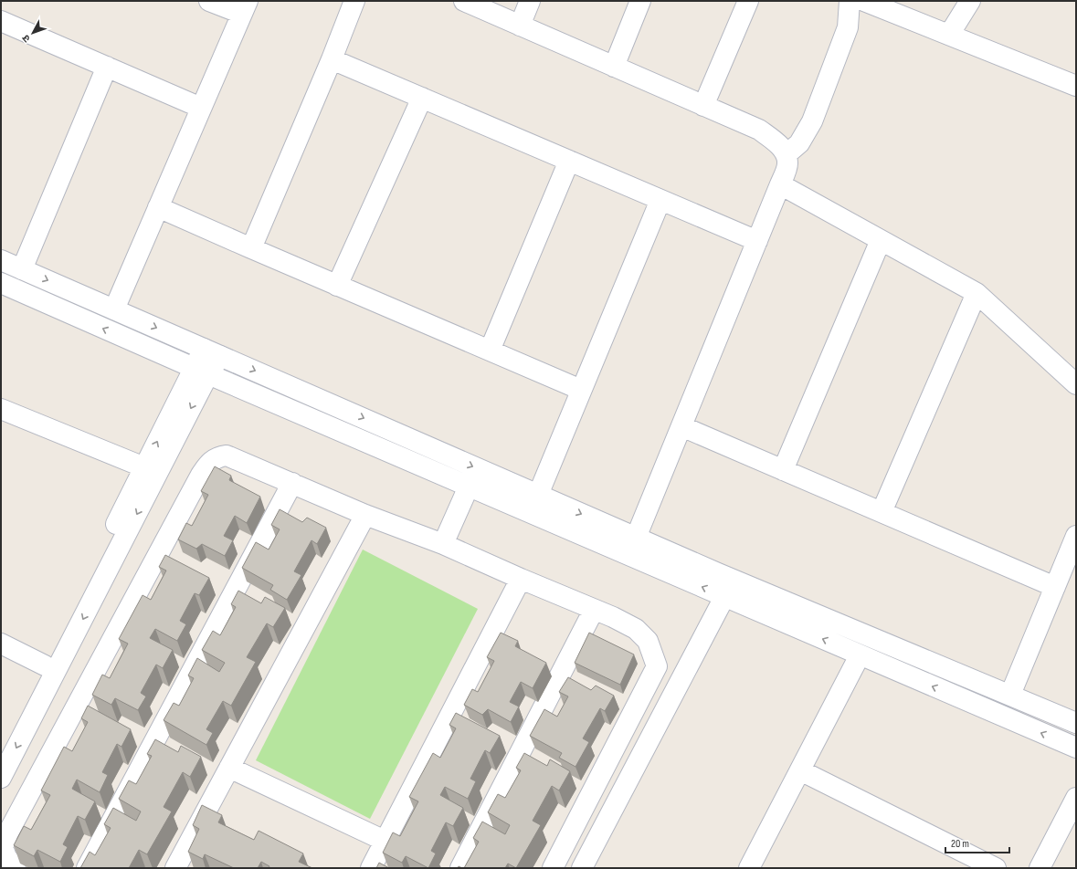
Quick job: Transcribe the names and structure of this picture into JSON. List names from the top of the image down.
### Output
{
  "scale_bar": "20 m",
  "north": "bottom left"
}
